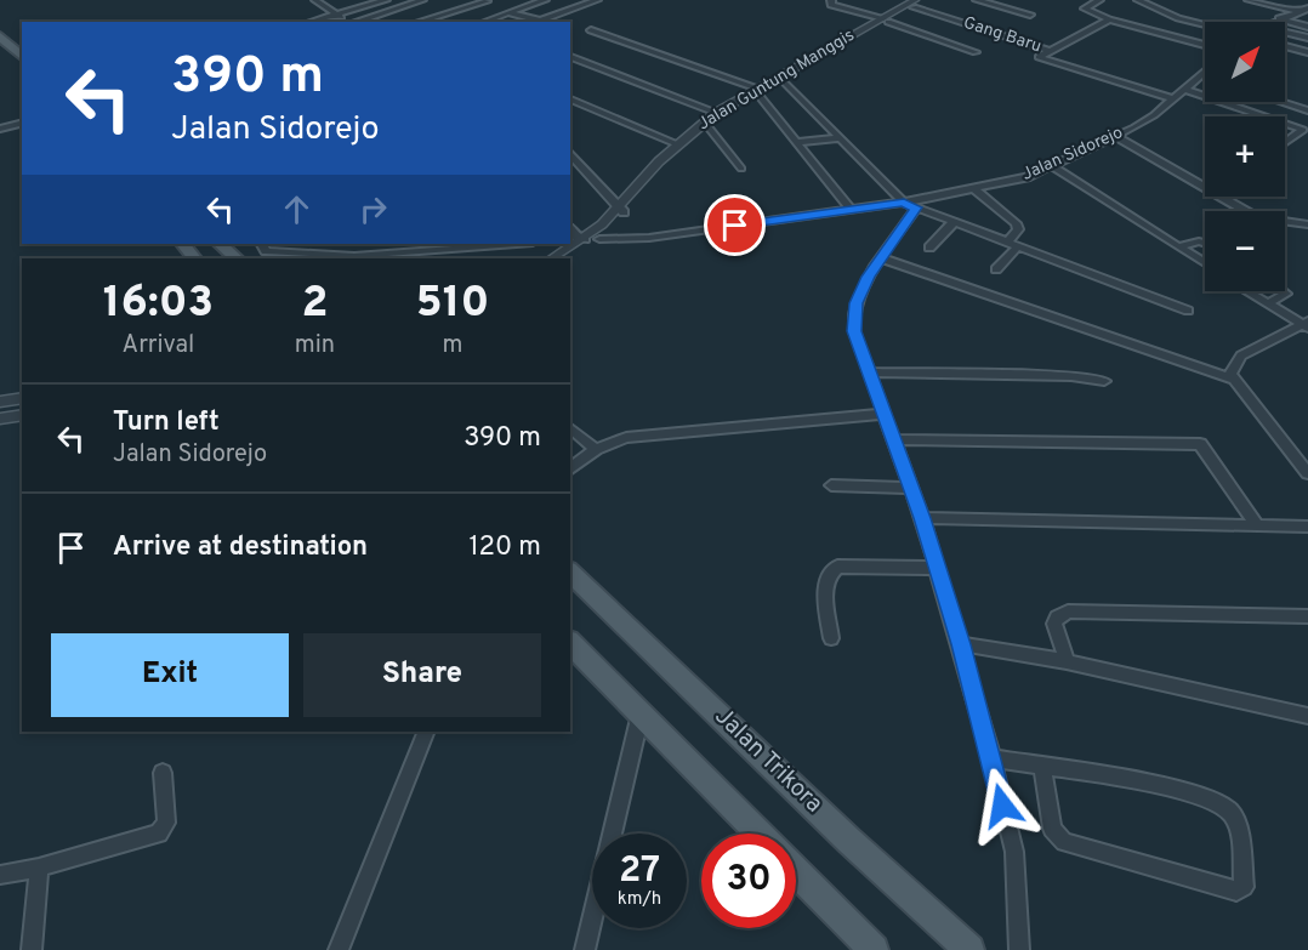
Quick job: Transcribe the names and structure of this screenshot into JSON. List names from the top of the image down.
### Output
{
  "streets": {
    "main road": ["Jalan Trikora"],
    "street": ["Gang Baru", "Jalan Guntung Manggis", "Jalan Sidorejo"]
  },
  "crossings": [
    ["Gang Baru", "Jalan Guntung Manggis"],
    ["Jalan Guntung Manggis", "Jalan Sidorejo"]
  ],
  "north": "top right",
  "page": {
    "map_buttons": ["+", "−"],
    "turn": ["390 m", "Jalan Sidorejo"],
    "eta": [
      "16:03",
      "Arrival",
      "2",
      "min",
      "510",
      "m"
    ],
    "list": [
      {
        "name": "Turn left",
        "note": "Jalan Sidorejo",
        "value": "390 m"
      },
      {
        "name": "Arrive at destination",
        "value": "120 m"
      }
    ],
    "buttons": ["Exit", "Share"],
    "speed": "27 km/h",
    "limit": "30"
  }
}
